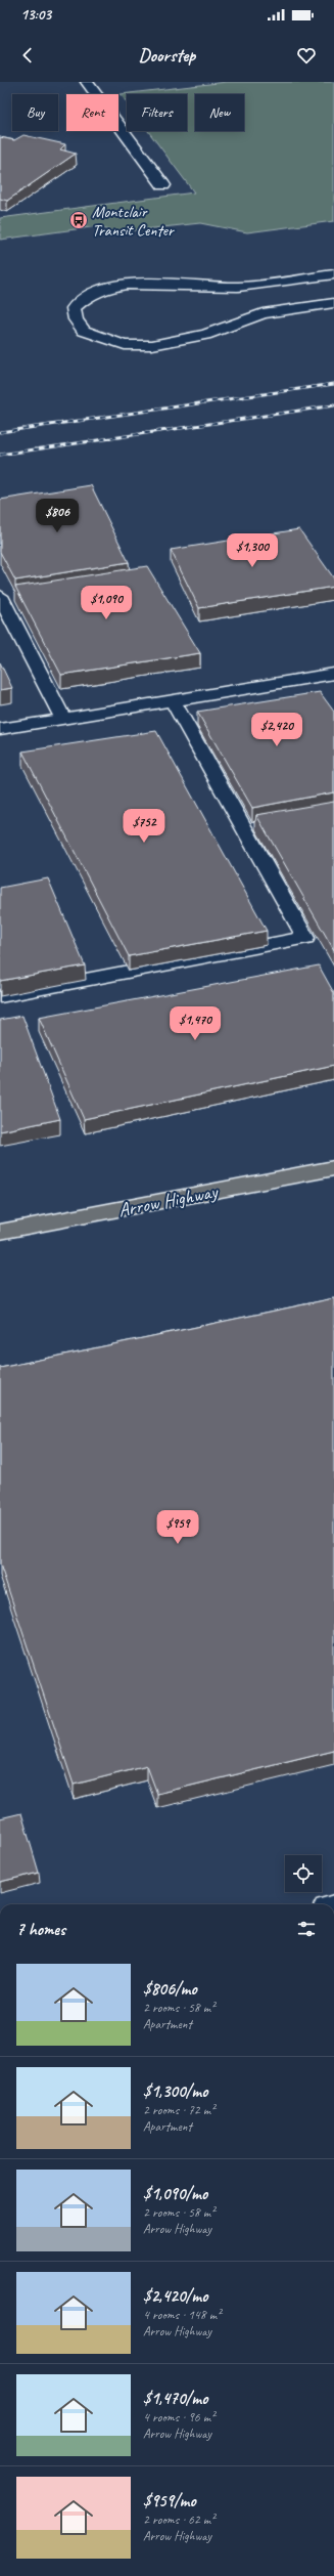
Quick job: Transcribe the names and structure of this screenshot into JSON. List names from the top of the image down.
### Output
{
  "streets": {
    "main road": ["Arrow Highway"]
  },
  "places": {
    "bus stop": ["Montclair Transit Center"]
  },
  "page": {
    "status": "13:03",
    "header": "Doorstep",
    "chip": [
      "Buy",
      "Rent",
      "Filters",
      "New"
    ],
    "price": [
      "$806",
      "$1,300",
      "$1,090",
      "$2,420",
      "$752",
      "$1,470",
      "$959"
    ],
    "heading": "7 homes",
    "list": [
      {
        "name": "$806/mo",
        "note": "2 rooms · 58 m² · Apartment"
      },
      {
        "name": "$1,300/mo",
        "note": "2 rooms · 72 m² · Apartment"
      },
      {
        "name": "$1,090/mo",
        "note": "2 rooms · 58 m² · Arrow Highway"
      },
      {
        "name": "$2,420/mo",
        "note": "4 rooms · 148 m² · Arrow Highway"
      },
      {
        "name": "$1,470/mo",
        "note": "4 rooms · 96 m² · Arrow Highway"
      },
      {
        "name": "$959/mo",
        "note": "2 rooms · 62 m² · Arrow Highway"
      }
    ]
  }
}
